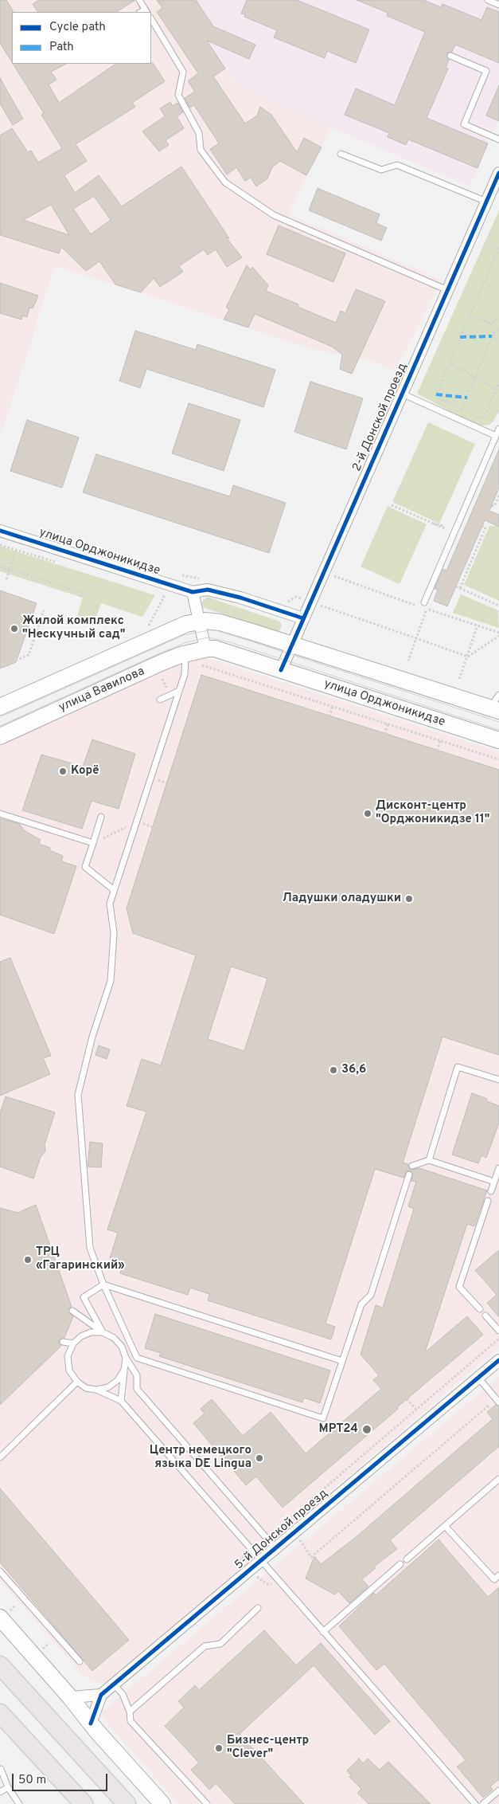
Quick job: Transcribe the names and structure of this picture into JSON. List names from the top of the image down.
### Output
{
  "streets": {
    "main road": ["улица Орджоникидзе", "улица Вавилова"],
    "street": ["2-й Донской проезд", "5-й Донской проезд"]
  },
  "crossings": [
    ["2-й Донской проезд", "улица Орджоникидзе"],
    ["улица Орджоникидзе", "улица Вавилова"]
  ],
  "places": [
    "Жилой комплекс \"Нескучный сад\"",
    "Корё",
    "Дисконт-центр \"Орджоникидзе 11\"",
    "Ладушки оладушки",
    "36,6",
    "ТРЦ «Гагаринский»",
    "МРТ24",
    "Центр немецкого языка DE Lingua",
    "Бизнес-центр \"Clever\""
  ],
  "legend": ["Cycle path", "Path"],
  "scale_bar": "50 m"
}
